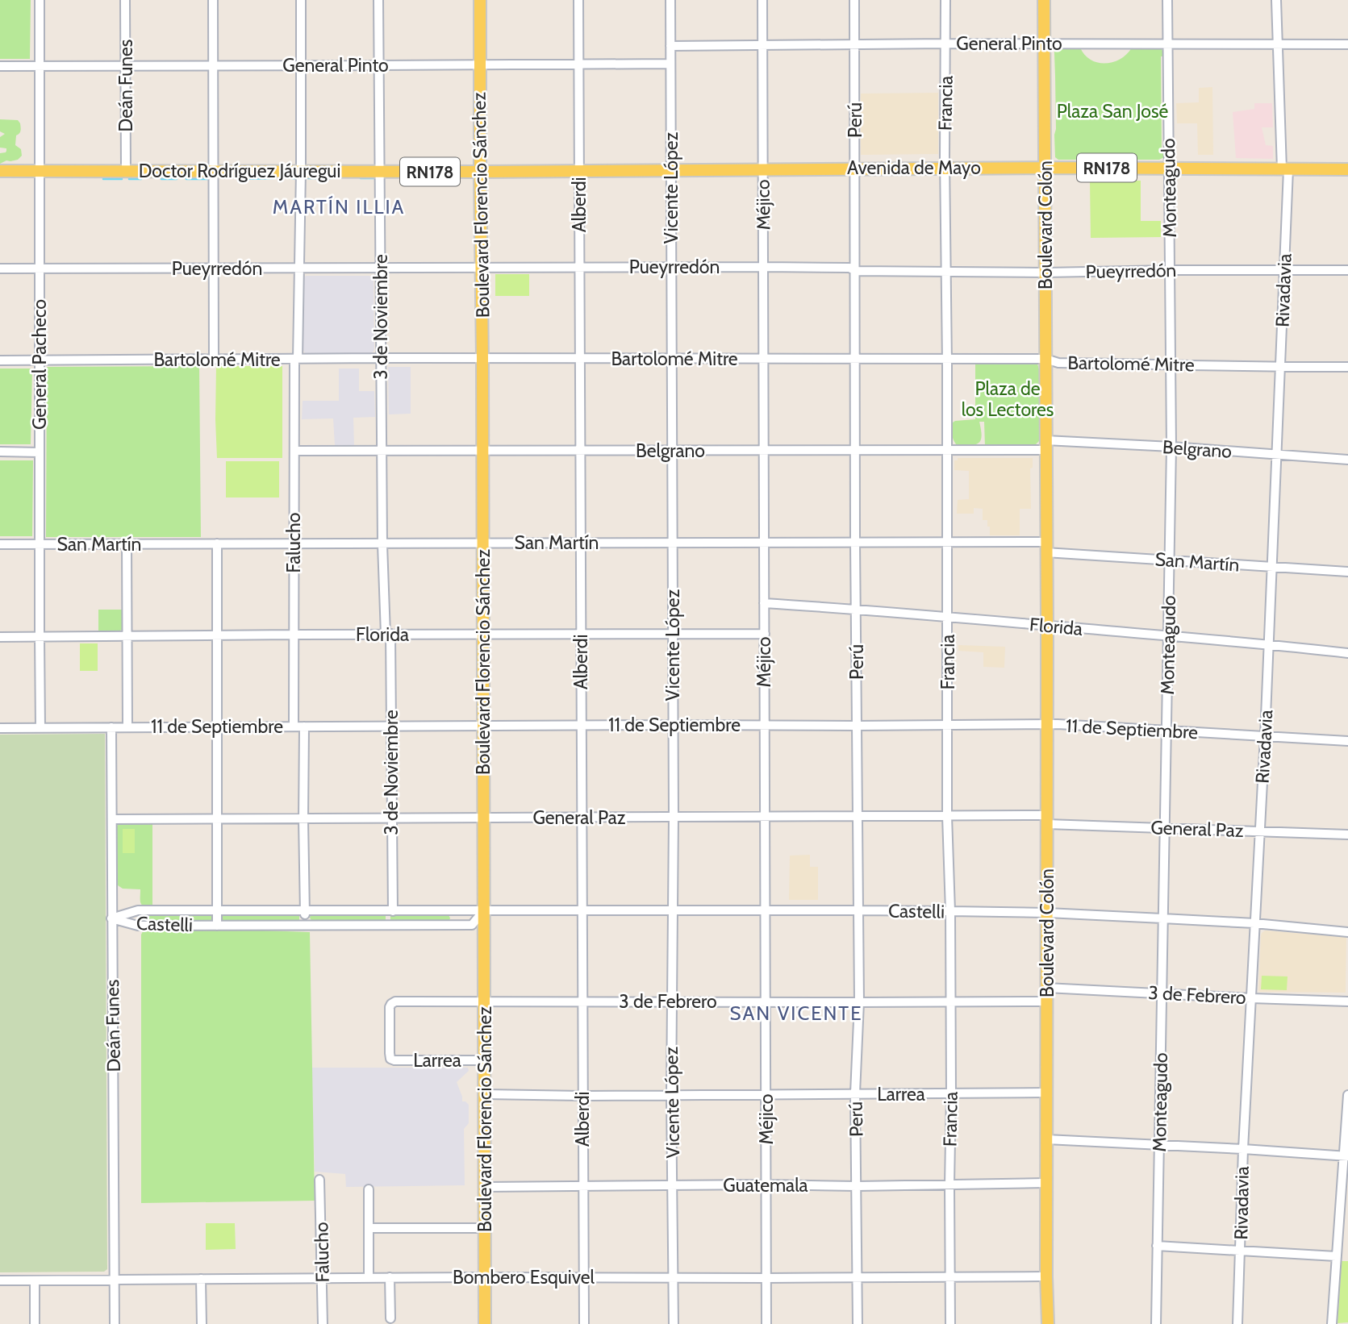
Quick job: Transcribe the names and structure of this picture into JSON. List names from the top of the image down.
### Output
{
  "streets": {
    "main road": [
      "Avenida de Mayo",
      "RN178",
      "Doctor Rodríguez Jáuregui",
      "Boulevard Florencio Sánchez",
      "Boulevard Colón"
    ],
    "street": [
      "General Pinto",
      "Deán Funes",
      "Francia",
      "Perú",
      "Vicente López",
      "Monteagudo",
      "Alberdi",
      "Méjico",
      "Pueyrredón",
      "Rivadavia",
      "3 de Noviembre",
      "Bartolomé Mitre",
      "General Pacheco",
      "Belgrano",
      "Falucho",
      "San Martín",
      "Florida",
      "11 de Septiembre",
      "General Paz",
      "Castelli",
      "3 de Febrero",
      "Larrea",
      "Guatemala",
      "Bombero Esquivel"
    ]
  },
  "crossings": [
    ["General Pinto", "Deán Funes"],
    ["General Pinto", "Francia"],
    ["General Pinto", "Perú"],
    ["General Pinto", "Vicente López"],
    ["General Pinto", "Monteagudo"],
    ["General Pinto", "Boulevard Florencio Sánchez"],
    ["General Pinto", "Alberdi"],
    ["General Pinto", "Méjico"],
    ["General Pinto", "Boulevard Colón"],
    ["General Pinto", "Rivadavia"],
    ["General Pinto", "3 de Noviembre"],
    ["General Pinto", "General Pacheco"],
    ["General Pinto", "Falucho"],
    ["Deán Funes", "Doctor Rodríguez Jáuregui"],
    ["Deán Funes", "11 de Septiembre"],
    ["Deán Funes", "General Paz"],
    ["Deán Funes", "Castelli"],
    ["Deán Funes", "Bombero Esquivel"],
    ["Francia", "Avenida de Mayo"],
    ["Francia", "Pueyrredón"],
    ["Francia", "Bartolomé Mitre"],
    ["Francia", "Belgrano"],
    ["Francia", "San Martín"],
    ["Francia", "Florida"],
    ["Francia", "11 de Septiembre"],
    ["Francia", "General Paz"],
    ["Francia", "Castelli"],
    ["Francia", "3 de Febrero"],
    ["Francia", "Larrea"],
    ["Francia", "Guatemala"],
    ["Francia", "Bombero Esquivel"],
    ["Perú", "Avenida de Mayo"],
    ["Perú", "Pueyrredón"],
    ["Perú", "Bartolomé Mitre"],
    ["Perú", "Belgrano"],
    ["Perú", "San Martín"],
    ["Perú", "Florida"],
    ["Perú", "11 de Septiembre"],
    ["Perú", "General Paz"],
    ["Perú", "Castelli"],
    ["Perú", "3 de Febrero"],
    ["Perú", "Larrea"],
    ["Perú", "Guatemala"],
    ["Perú", "Bombero Esquivel"],
    ["Avenida de Mayo", "Doctor Rodríguez Jáuregui"],
    ["Avenida de Mayo", "Vicente López"],
    ["Avenida de Mayo", "Monteagudo"],
    ["Avenida de Mayo", "Boulevard Florencio Sánchez"],
    ["Avenida de Mayo", "Alberdi"],
    ["Avenida de Mayo", "Méjico"],
    ["Avenida de Mayo", "Boulevard Colón"],
    ["Avenida de Mayo", "Rivadavia"],
    ["Doctor Rodríguez Jáuregui", "Boulevard Florencio Sánchez"],
    ["Doctor Rodríguez Jáuregui", "3 de Noviembre"],
    ["Doctor Rodríguez Jáuregui", "General Pacheco"],
    ["Doctor Rodríguez Jáuregui", "Falucho"],
    ["Vicente López", "Pueyrredón"],
    ["Vicente López", "Bartolomé Mitre"],
    ["Vicente López", "Belgrano"],
    ["Vicente López", "San Martín"],
    ["Vicente López", "Florida"],
    ["Vicente López", "11 de Septiembre"],
    ["Vicente López", "General Paz"],
    ["Vicente López", "Castelli"],
    ["Vicente López", "3 de Febrero"],
    ["Vicente López", "Larrea"],
    ["Vicente López", "Guatemala"],
    ["Vicente López", "Bombero Esquivel"],
    ["Monteagudo", "Pueyrredón"],
    ["Monteagudo", "Bartolomé Mitre"],
    ["Monteagudo", "Belgrano"],
    ["Monteagudo", "San Martín"],
    ["Monteagudo", "Florida"],
    ["Monteagudo", "11 de Septiembre"],
    ["Monteagudo", "General Paz"],
    ["Monteagudo", "Castelli"],
    ["Monteagudo", "3 de Febrero"],
    ["Boulevard Florencio Sánchez", "Pueyrredón"],
    ["Boulevard Florencio Sánchez", "Bartolomé Mitre"],
    ["Boulevard Florencio Sánchez", "Belgrano"],
    ["Boulevard Florencio Sánchez", "San Martín"],
    ["Boulevard Florencio Sánchez", "Florida"],
    ["Boulevard Florencio Sánchez", "11 de Septiembre"],
    ["Boulevard Florencio Sánchez", "General Paz"],
    ["Boulevard Florencio Sánchez", "Castelli"],
    ["Boulevard Florencio Sánchez", "3 de Febrero"],
    ["Boulevard Florencio Sánchez", "Larrea"],
    ["Boulevard Florencio Sánchez", "Guatemala"],
    ["Boulevard Florencio Sánchez", "Bombero Esquivel"],
    ["Alberdi", "Pueyrredón"],
    ["Alberdi", "Bartolomé Mitre"],
    ["Alberdi", "Belgrano"],
    ["Alberdi", "San Martín"],
    ["Alberdi", "Florida"],
    ["Alberdi", "11 de Septiembre"],
    ["Alberdi", "General Paz"],
    ["Alberdi", "Castelli"],
    ["Alberdi", "3 de Febrero"],
    ["Alberdi", "Larrea"],
    ["Alberdi", "Guatemala"],
    ["Alberdi", "Bombero Esquivel"],
    ["Méjico", "Pueyrredón"],
    ["Méjico", "Bartolomé Mitre"],
    ["Méjico", "Belgrano"],
    ["Méjico", "San Martín"],
    ["Méjico", "Florida"],
    ["Méjico", "11 de Septiembre"],
    ["Méjico", "General Paz"],
    ["Méjico", "Castelli"],
    ["Méjico", "3 de Febrero"],
    ["Méjico", "Larrea"],
    ["Méjico", "Guatemala"],
    ["Méjico", "Bombero Esquivel"],
    ["Boulevard Colón", "Pueyrredón"],
    ["Boulevard Colón", "Bartolomé Mitre"],
    ["Boulevard Colón", "Belgrano"],
    ["Boulevard Colón", "San Martín"],
    ["Boulevard Colón", "Florida"],
    ["Boulevard Colón", "11 de Septiembre"],
    ["Boulevard Colón", "General Paz"],
    ["Boulevard Colón", "Castelli"],
    ["Boulevard Colón", "3 de Febrero"],
    ["Boulevard Colón", "Larrea"],
    ["Boulevard Colón", "Guatemala"],
    ["Boulevard Colón", "Bombero Esquivel"],
    ["Pueyrredón", "Rivadavia"],
    ["Pueyrredón", "3 de Noviembre"],
    ["Pueyrredón", "General Pacheco"],
    ["Pueyrredón", "Falucho"],
    ["Rivadavia", "Bartolomé Mitre"],
    ["Rivadavia", "Belgrano"],
    ["Rivadavia", "San Martín"],
    ["Rivadavia", "Florida"],
    ["Rivadavia", "11 de Septiembre"],
    ["Rivadavia", "General Paz"],
    ["Rivadavia", "Castelli"],
    ["Rivadavia", "3 de Febrero"],
    ["3 de Noviembre", "Bartolomé Mitre"],
    ["3 de Noviembre", "Belgrano"],
    ["3 de Noviembre", "San Martín"],
    ["3 de Noviembre", "Florida"],
    ["3 de Noviembre", "11 de Septiembre"],
    ["3 de Noviembre", "General Paz"],
    ["3 de Noviembre", "Castelli"],
    ["Bartolomé Mitre", "General Pacheco"],
    ["Bartolomé Mitre", "Falucho"],
    ["General Pacheco", "San Martín"],
    ["General Pacheco", "Florida"],
    ["General Pacheco", "11 de Septiembre"],
    ["Belgrano", "Falucho"],
    ["Falucho", "San Martín"],
    ["Falucho", "Florida"],
    ["Falucho", "11 de Septiembre"],
    ["Falucho", "Bombero Esquivel"],
    ["3 de Febrero", "Larrea"]
  ],
  "districts": ["MARTÍN ILLIA", "SAN VICENTE"],
  "parks": ["Plaza San José", "Plaza de los Lectores"]
}
